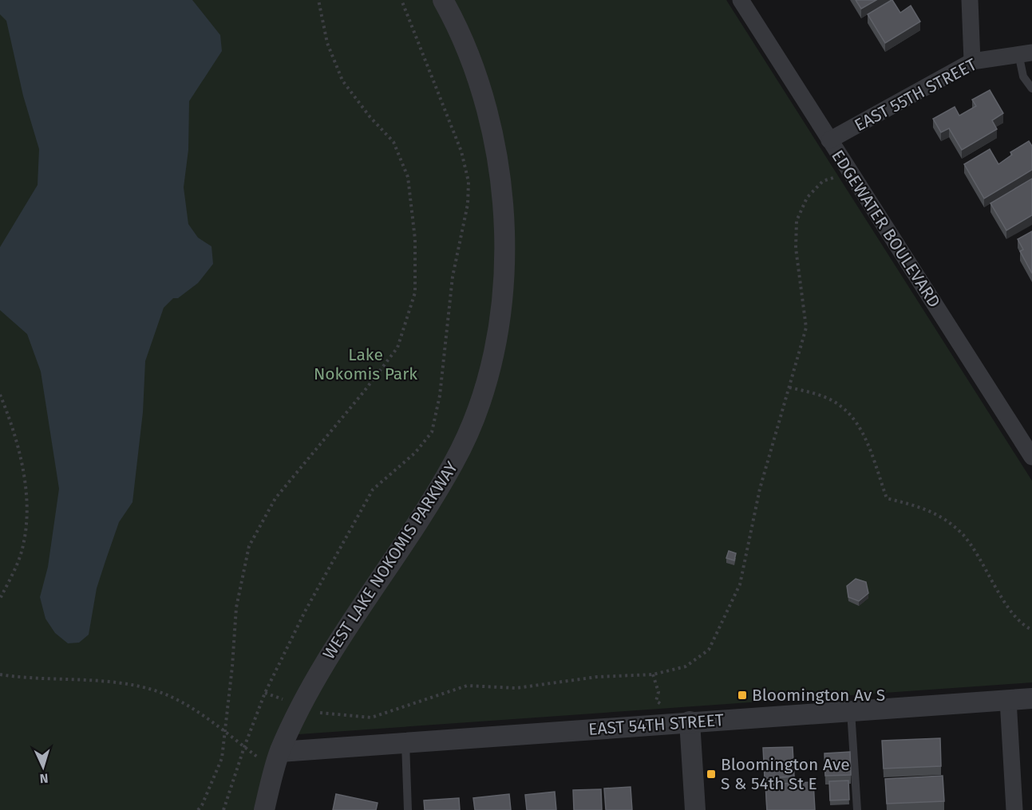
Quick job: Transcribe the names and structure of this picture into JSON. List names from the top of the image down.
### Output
{
  "streets": {
    "street": [
      "EAST 55TH STREET",
      "EDGEWATER BOULEVARD",
      "WEST LAKE NOKOMIS PARKWAY",
      "EAST 54TH STREET"
    ]
  },
  "crossings": [
    ["EAST 55TH STREET", "EDGEWATER BOULEVARD"],
    ["WEST LAKE NOKOMIS PARKWAY", "EAST 54TH STREET"]
  ],
  "parks": ["Lake Nokomis Park"],
  "places": {
    "transit": ["Bloomington Av S", "Bloomington Ave S & 54th St E"]
  },
  "north": "bottom"
}
